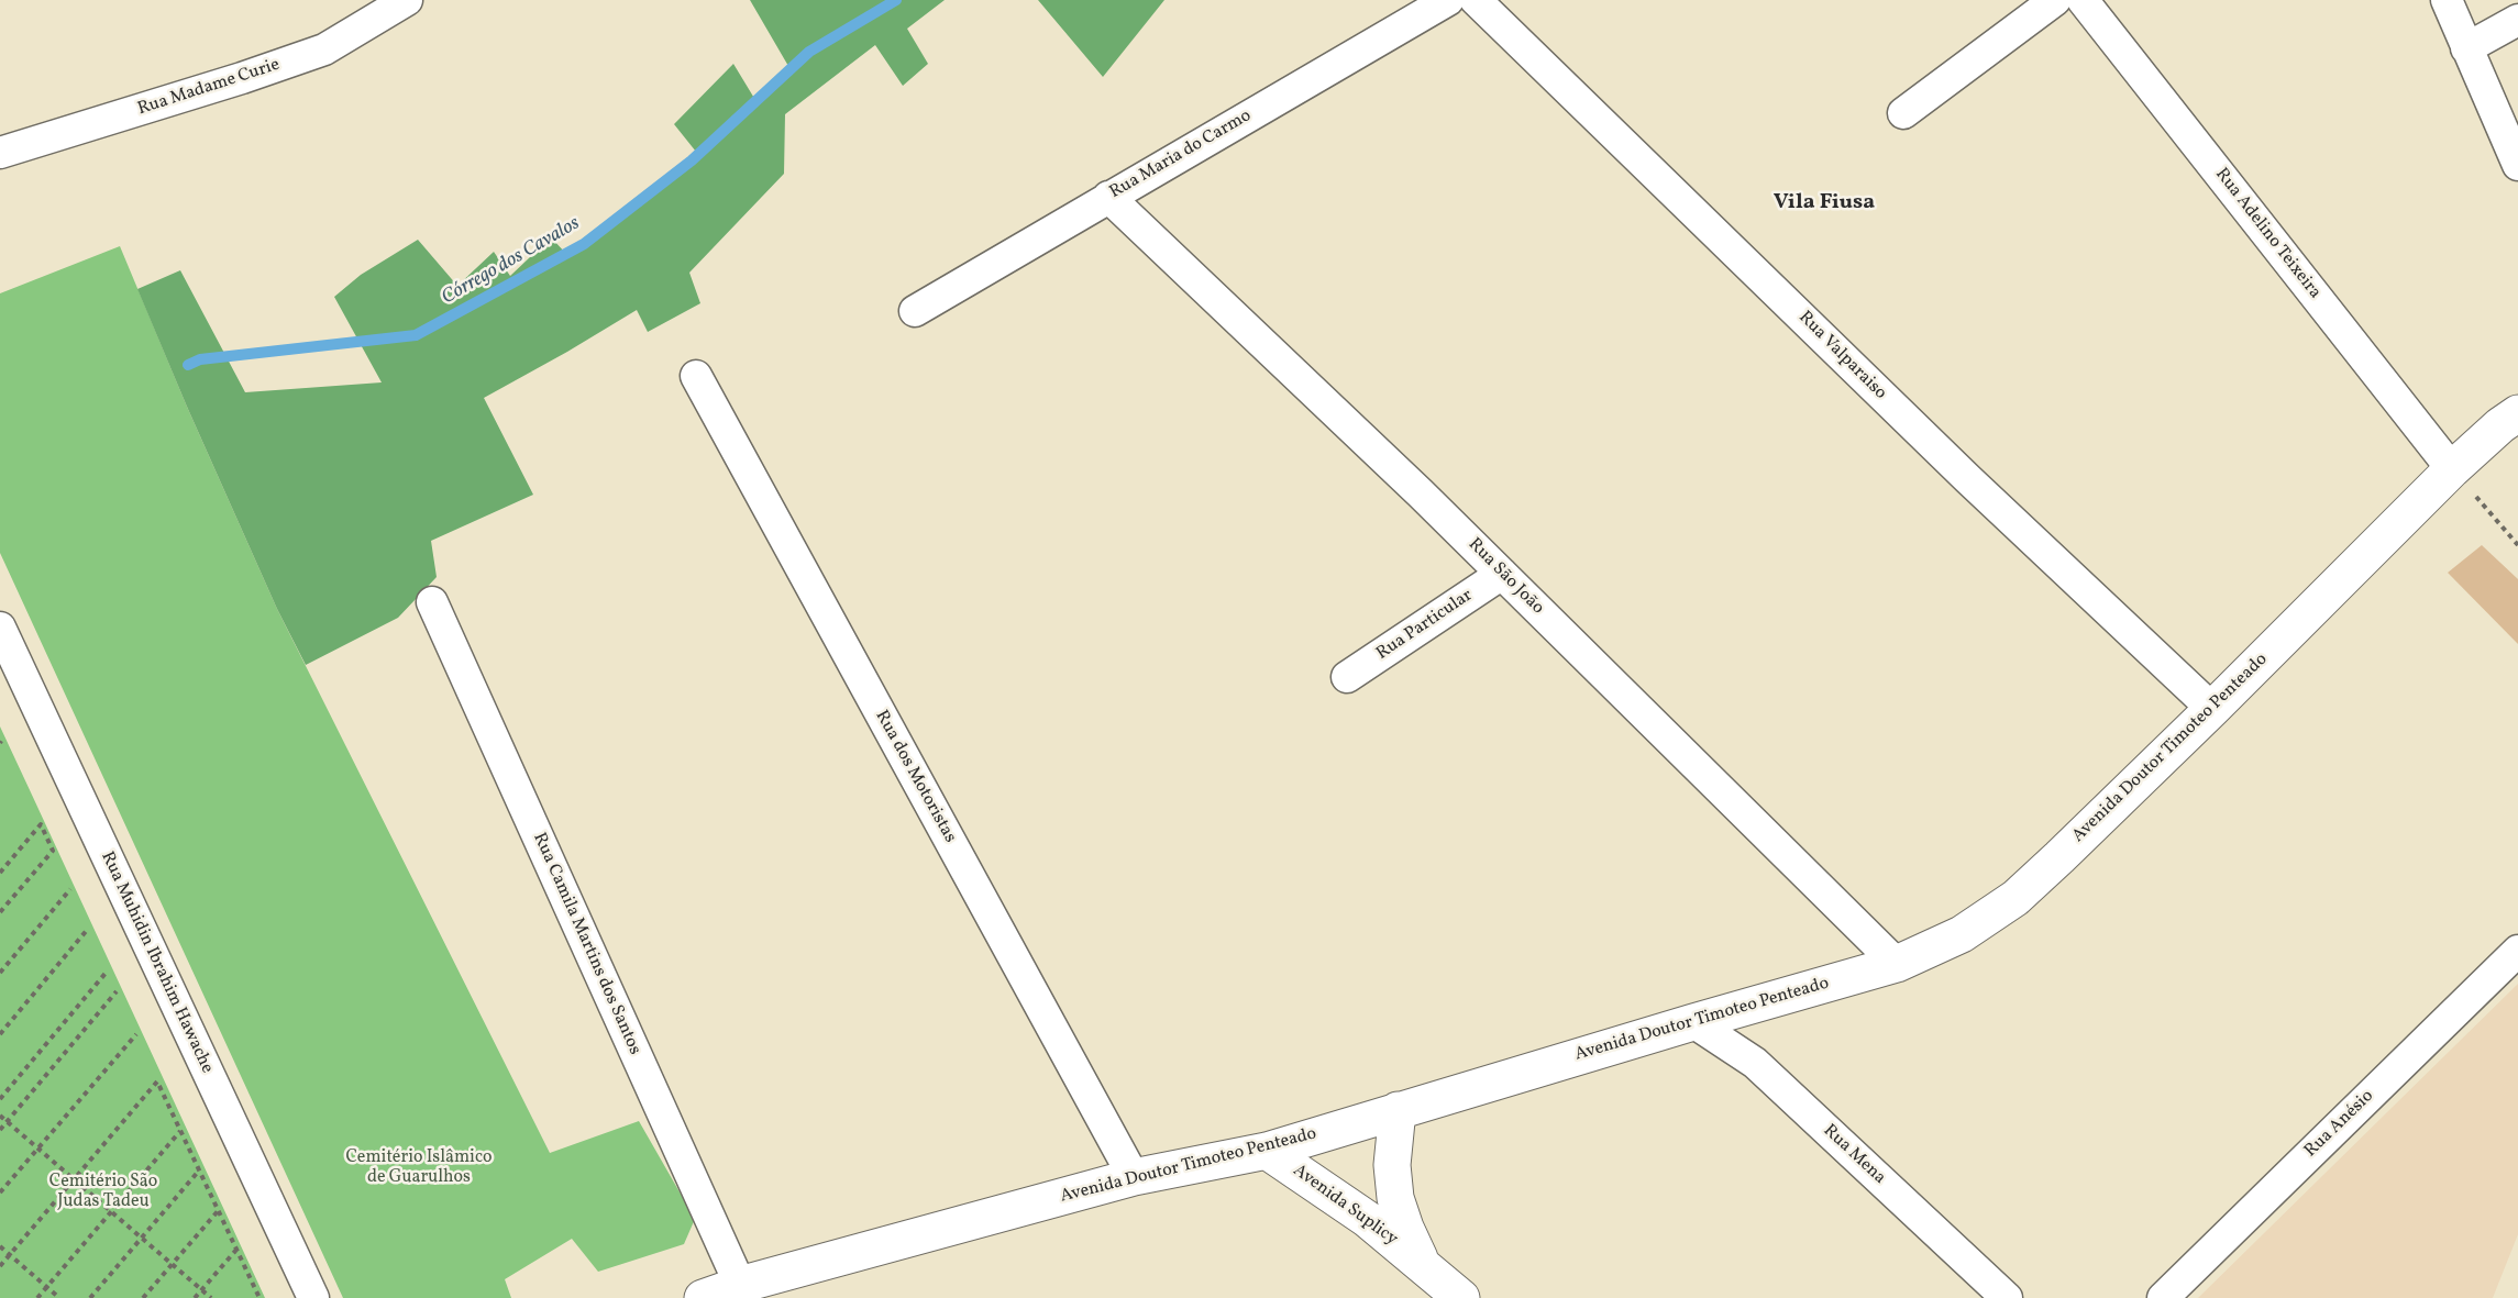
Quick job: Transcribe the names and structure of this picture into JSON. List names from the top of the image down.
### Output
{
  "streets": {
    "main road": ["Avenida Doutor Timoteo Penteado", "Avenida Suplicy"],
    "street": [
      "Rua Madame Curie",
      "Rua Maria do Carmo",
      "Rua Adelino Teixeira",
      "Rua Valparaiso",
      "Rua São João",
      "Rua Particular",
      "Rua dos Motoristas",
      "Rua Camila Martins dos Santos",
      "Rua Muhidin Ibrahim Hawache",
      "Rua Anésio",
      "Rua Mena"
    ]
  },
  "crossings": [
    ["Rua Maria do Carmo", "Rua São João"],
    ["Rua Adelino Teixeira", "Avenida Doutor Timoteo Penteado"],
    ["Rua Valparaiso", "Avenida Doutor Timoteo Penteado"],
    ["Rua São João", "Rua Particular"],
    ["Rua São João", "Avenida Doutor Timoteo Penteado"],
    ["Avenida Doutor Timoteo Penteado", "Rua dos Motoristas"],
    ["Avenida Doutor Timoteo Penteado", "Rua Camila Martins dos Santos"],
    ["Avenida Doutor Timoteo Penteado", "Rua Mena"],
    ["Avenida Doutor Timoteo Penteado", "Avenida Suplicy"]
  ],
  "districts": ["Vila Fiusa"],
  "water": ["Córrego dos Cavalos"],
  "parks": ["Cemitério Islâmico de Guarulhos", "Cemitério São Judas Tadeu"]
}
